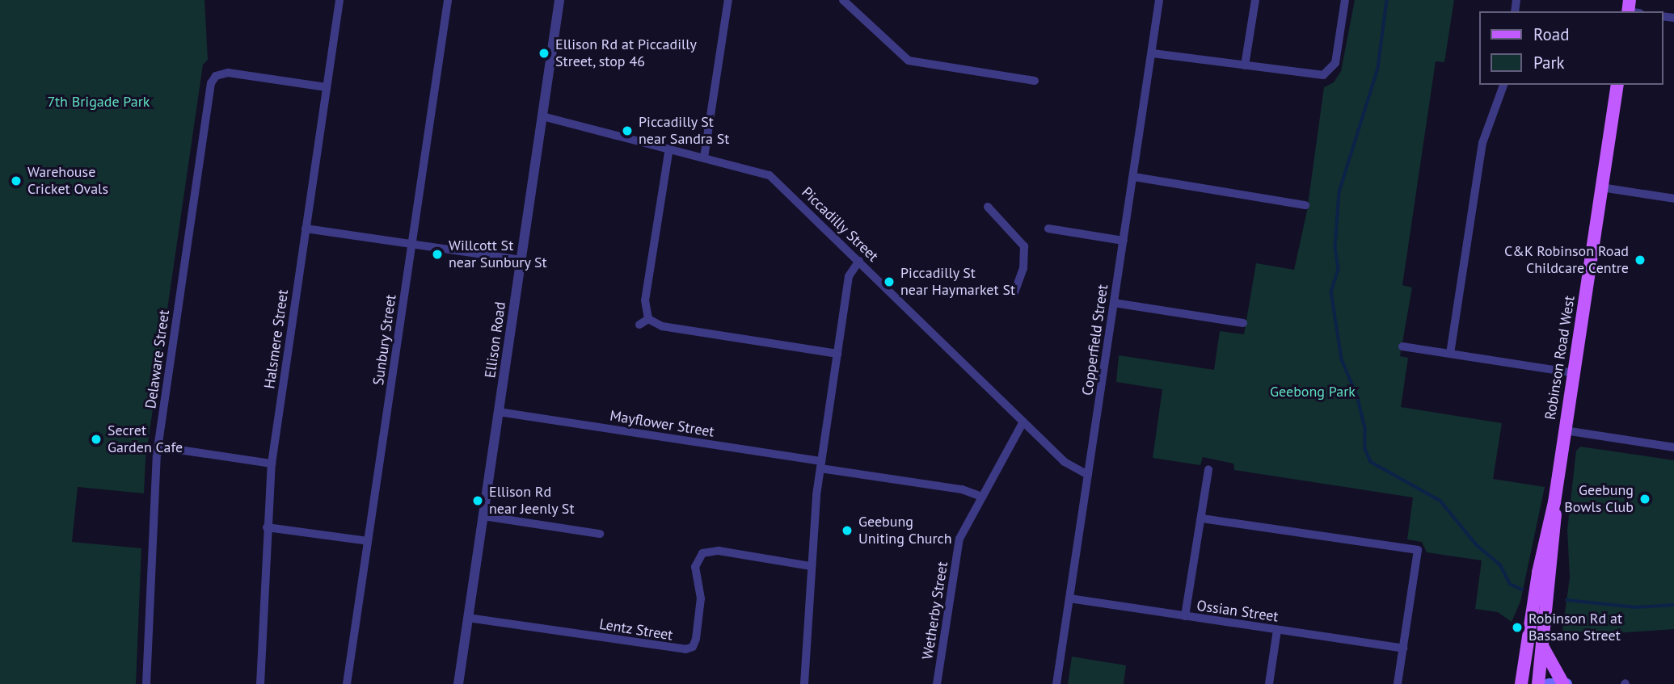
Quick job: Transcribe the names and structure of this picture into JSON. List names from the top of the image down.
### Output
{
  "streets": {
    "main road": ["Robinson Road West"],
    "street": [
      "Piccadilly Street",
      "Halsmere Street",
      "Sunbury Street",
      "Ellison Road",
      "Copperfield Street",
      "Delaware Street",
      "Mayflower Street",
      "Wetherby Street",
      "Ossian Street",
      "Lentz Street"
    ]
  },
  "crossings": [
    ["Piccadilly Street", "Ellison Road"],
    ["Piccadilly Street", "Copperfield Street"],
    ["Piccadilly Street", "Wetherby Street"],
    ["Halsmere Street", "Delaware Street"],
    ["Ellison Road", "Mayflower Street"],
    ["Ellison Road", "Lentz Street"],
    ["Copperfield Street", "Ossian Street"],
    ["Mayflower Street", "Wetherby Street"]
  ],
  "parks": ["7th Brigade Park", "Geebong Park"],
  "places": [
    "Ellison Rd at Piccadilly Street, stop 46",
    "Piccadilly St near Sandra St",
    "Warehouse Cricket Ovals",
    "Willcott St near Sunbury St",
    "C&K Robinson Road Childcare Centre",
    "Piccadilly St near Haymarket St",
    "Secret Garden Cafe",
    "Geebung Bowls Club",
    "Ellison Rd near Jeenly St",
    "Geebung Uniting Church",
    "Robinson Rd at Bassano Street"
  ],
  "legend": ["Road", "Park"]
}
